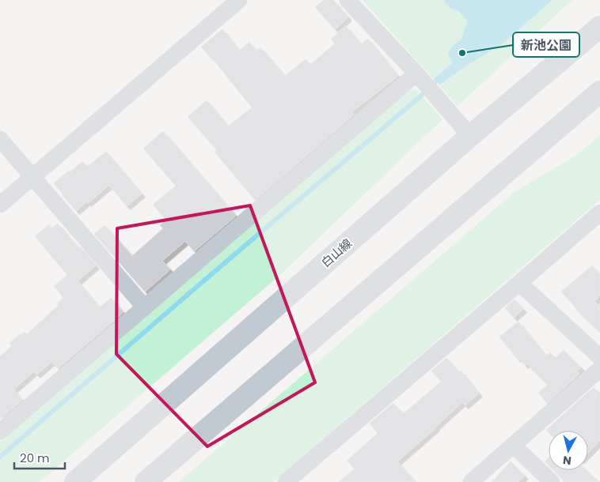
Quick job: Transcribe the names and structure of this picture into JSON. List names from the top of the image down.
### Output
{
  "streets": {
    "street": ["白山線"]
  },
  "places": ["新池公園"],
  "scale_bar": "20 m",
  "north": "bottom"
}
